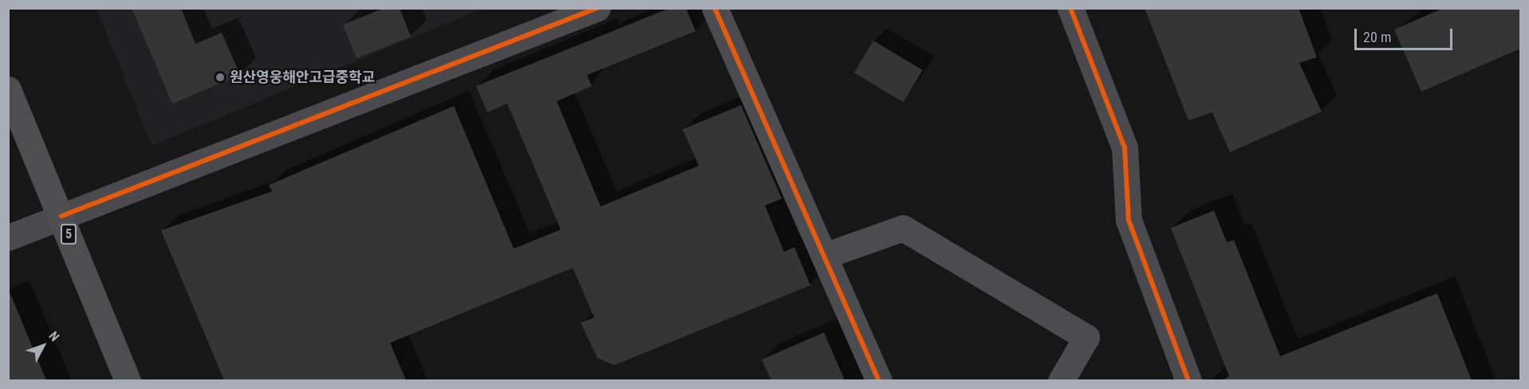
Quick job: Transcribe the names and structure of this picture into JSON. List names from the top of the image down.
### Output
{
  "streets": {
    "highway": ["5"]
  },
  "places": ["원산영웅해안고급중학교"],
  "scale_bar": "20 m",
  "north": "top right"
}
